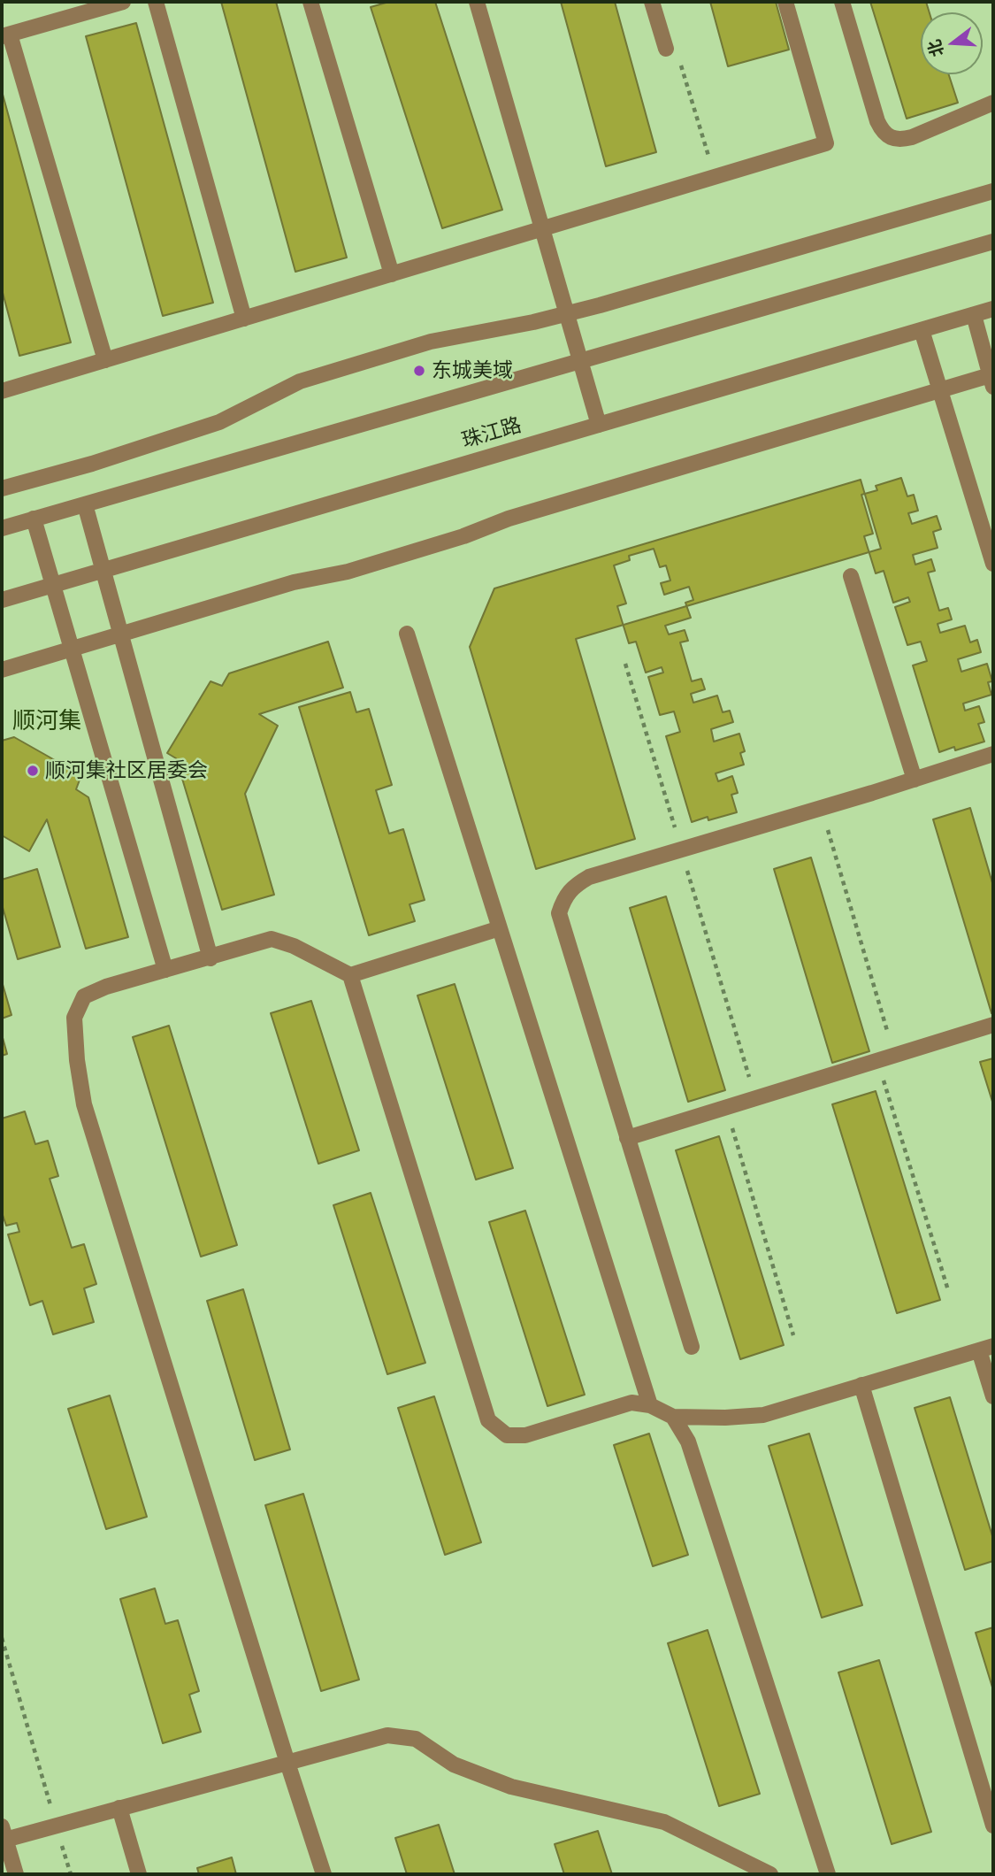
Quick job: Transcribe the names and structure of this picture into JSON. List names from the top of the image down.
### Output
{
  "streets": {
    "street": ["珠江路"]
  },
  "districts": ["顺河集"],
  "places": ["东城美域", "顺河集社区居委会"],
  "north": "left"
}
